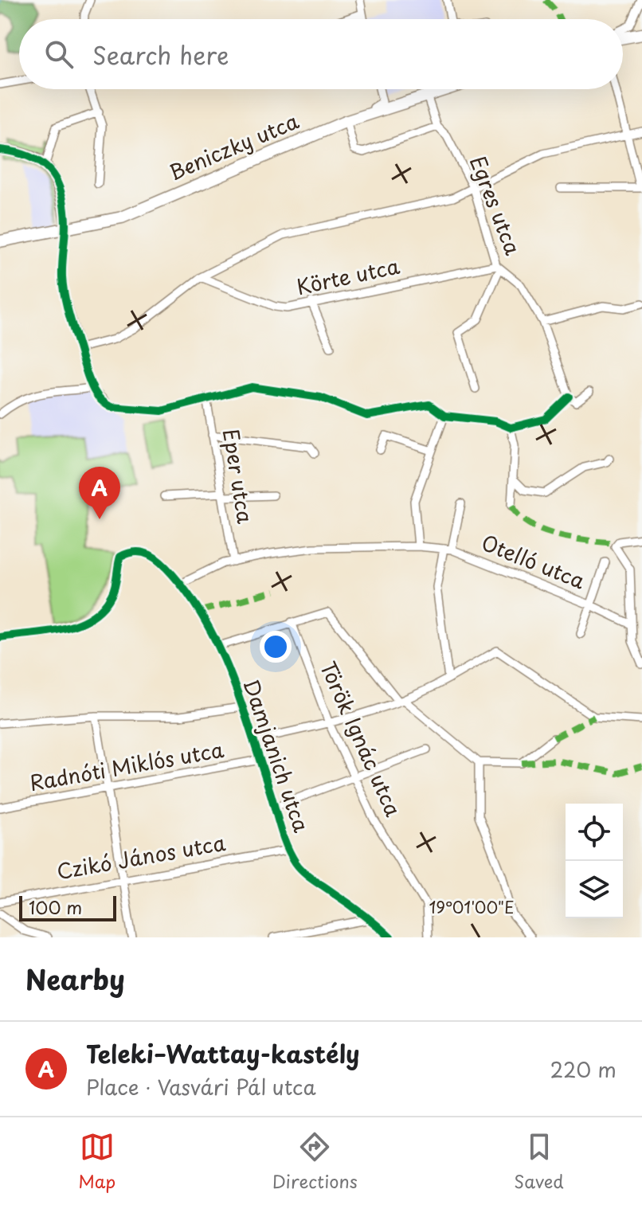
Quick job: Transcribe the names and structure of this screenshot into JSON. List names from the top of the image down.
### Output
{
  "streets": {
    "main road": ["Beniczky utca"],
    "street": [
      "Egres utca",
      "Körte utca",
      "Eper utca",
      "Otelló utca",
      "Török Ignác utca",
      "Damjanich utca",
      "Radnóti Miklós utca",
      "Czikó János utca"
    ]
  },
  "crossings": [
    ["Beniczky utca", "Egres utca"],
    ["Egres utca", "Körte utca"],
    ["Eper utca", "Otelló utca"],
    ["Otelló utca", "Damjanich utca"],
    ["Damjanich utca", "Radnóti Miklós utca"],
    ["Damjanich utca", "Czikó János utca"]
  ],
  "scale_bar": "100 m",
  "page": {
    "search": "Search here",
    "pins": "A",
    "scale": "100 m",
    "heading": "Nearby",
    "list": [
      {
        "mark": "A",
        "name": "Teleki–Wattay-kastély",
        "note": "Place · Vasvári Pál utca",
        "value": "220 m"
      }
    ],
    "nav": ["Map", "Directions", "Saved"]
  },
  "coordinates": ["19°01'00\"E"]
}
